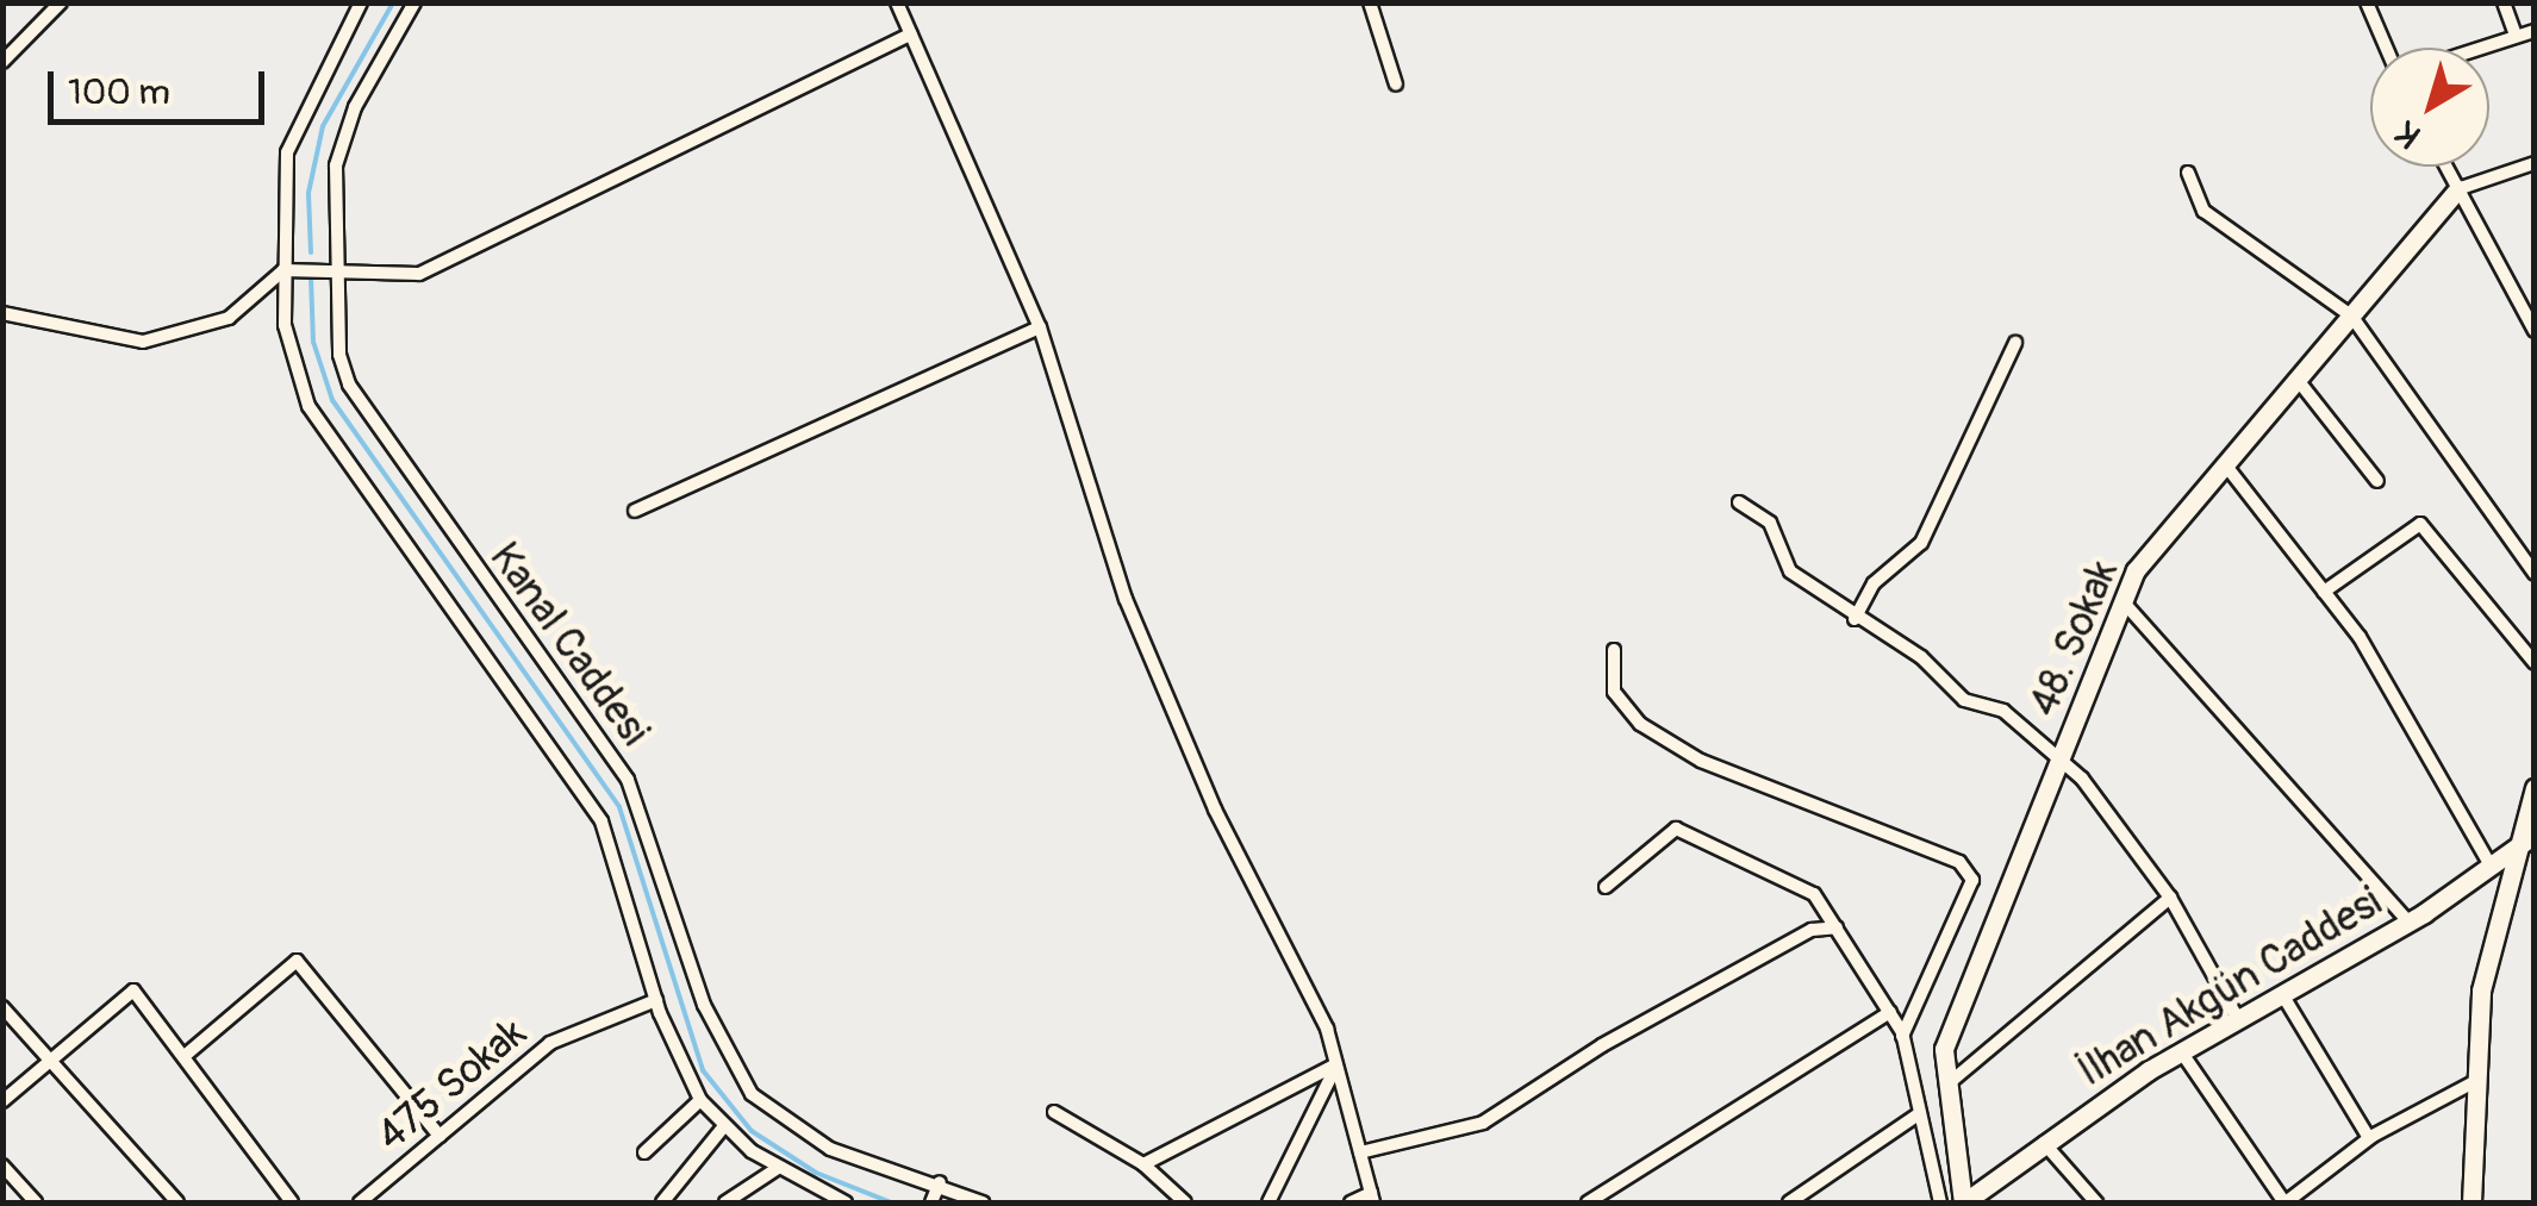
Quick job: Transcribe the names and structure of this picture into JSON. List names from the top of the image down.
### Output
{
  "streets": {
    "main road": ["48. Sokak", "İlhan Akgün Caddesi"],
    "street": ["Kanal Caddesi", "475 Sokak"]
  },
  "crossings": [
    ["48. Sokak", "İlhan Akgün Caddesi"]
  ],
  "scale_bar": "100 m",
  "north": "bottom left"
}
